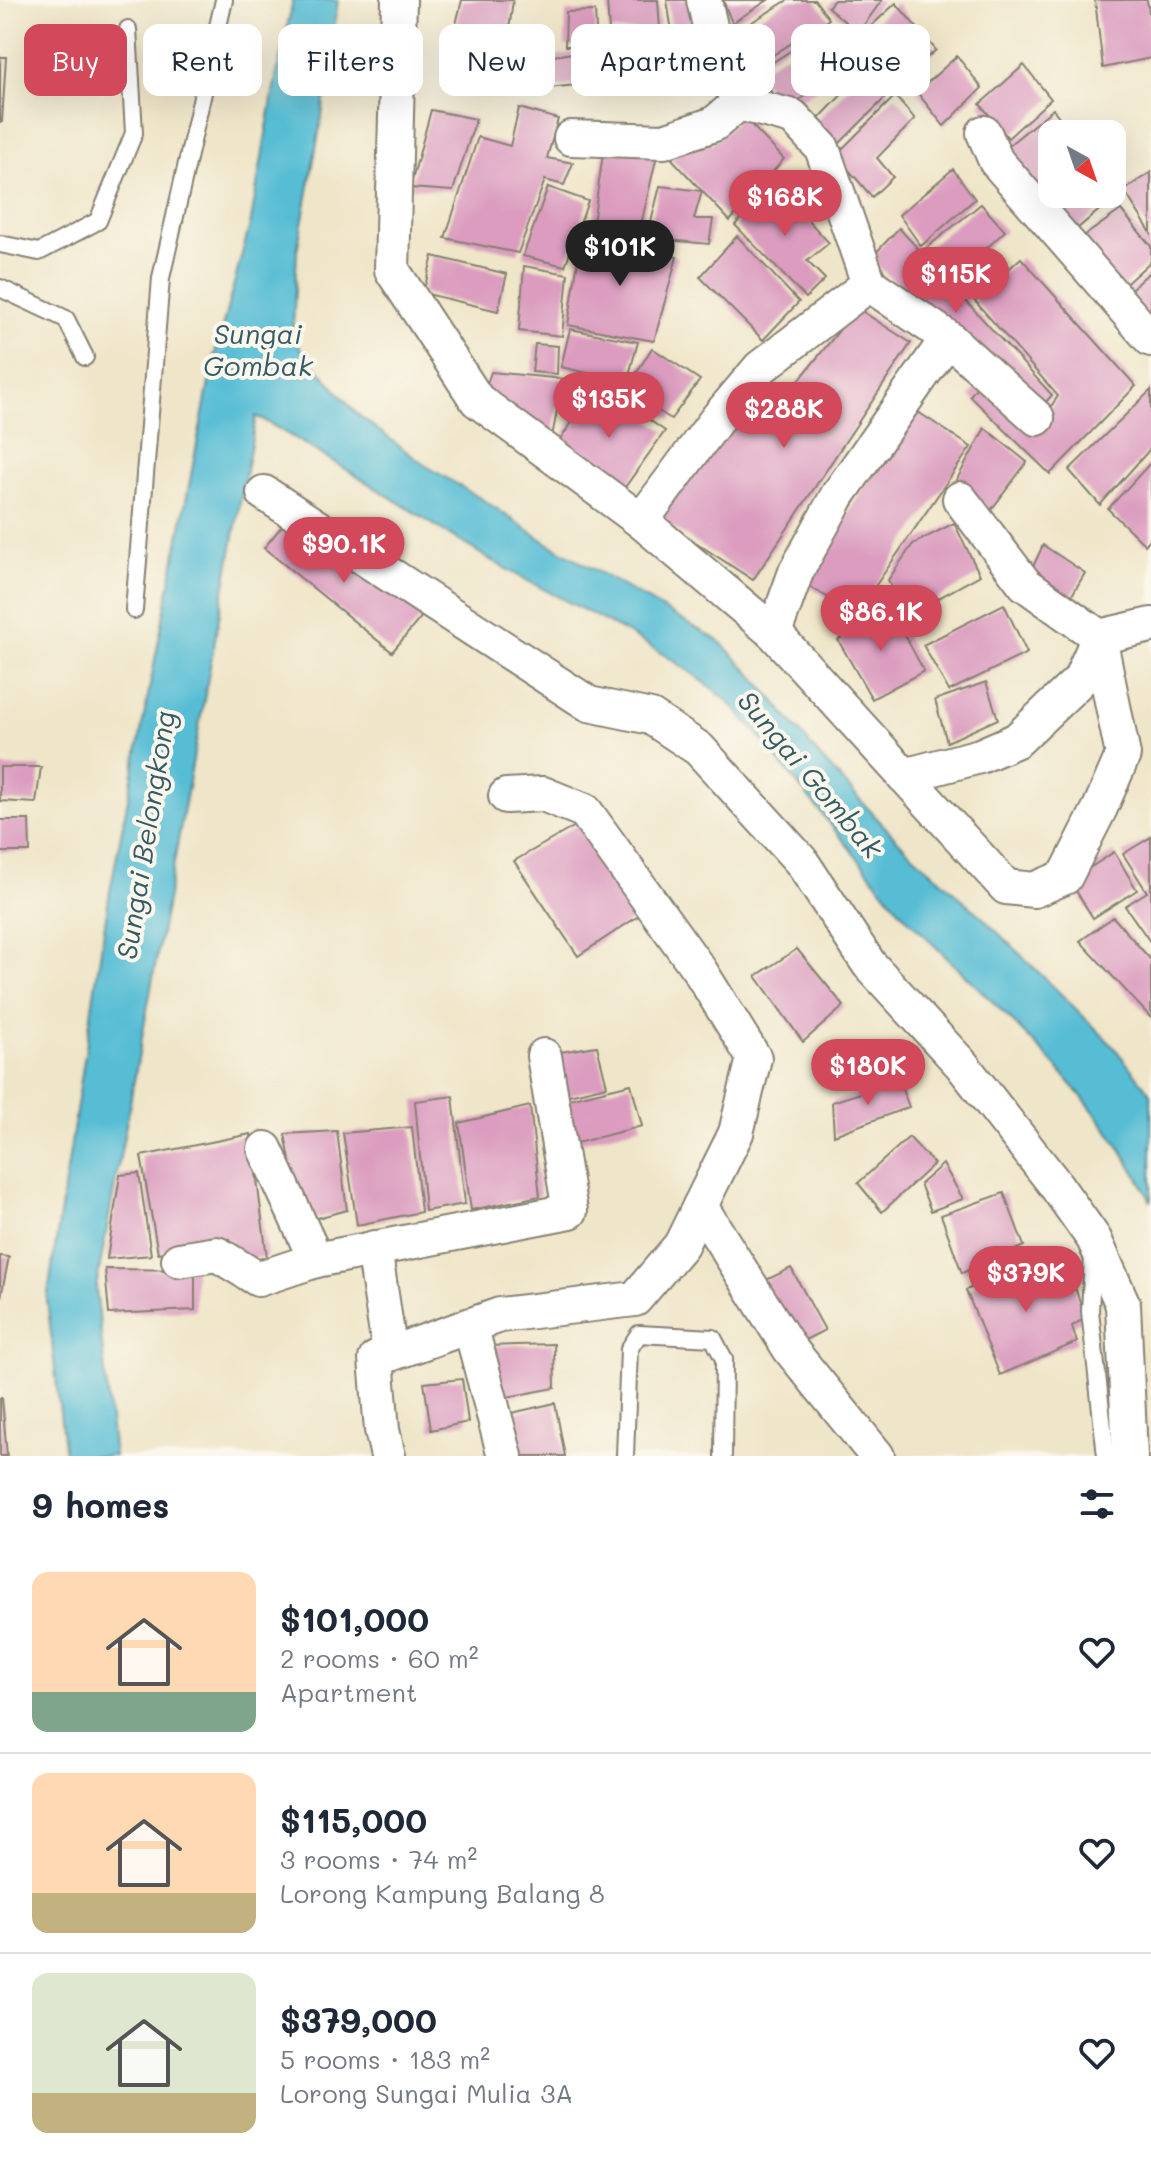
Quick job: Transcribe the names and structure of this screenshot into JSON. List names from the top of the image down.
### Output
{
  "water": ["Sungai Gombak", "Sungai Belongkong"],
  "north": "bottom right",
  "page": {
    "chip": [
      "Buy",
      "Rent",
      "Filters",
      "New",
      "Apartment",
      "House"
    ],
    "price": [
      "$168K",
      "$101K",
      "$115K",
      "$135K",
      "$288K",
      "$90.1K",
      "$86.1K",
      "$180K",
      "$379K"
    ],
    "heading": "9 homes",
    "list": [
      {
        "name": "$101,000",
        "note": "2 rooms · 60 m² · Apartment"
      },
      {
        "name": "$115,000",
        "note": "3 rooms · 74 m² · Lorong Kampung Balang 8"
      },
      {
        "name": "$379,000",
        "note": "5 rooms · 183 m² · Lorong Sungai Mulia 3A"
      }
    ]
  }
}
